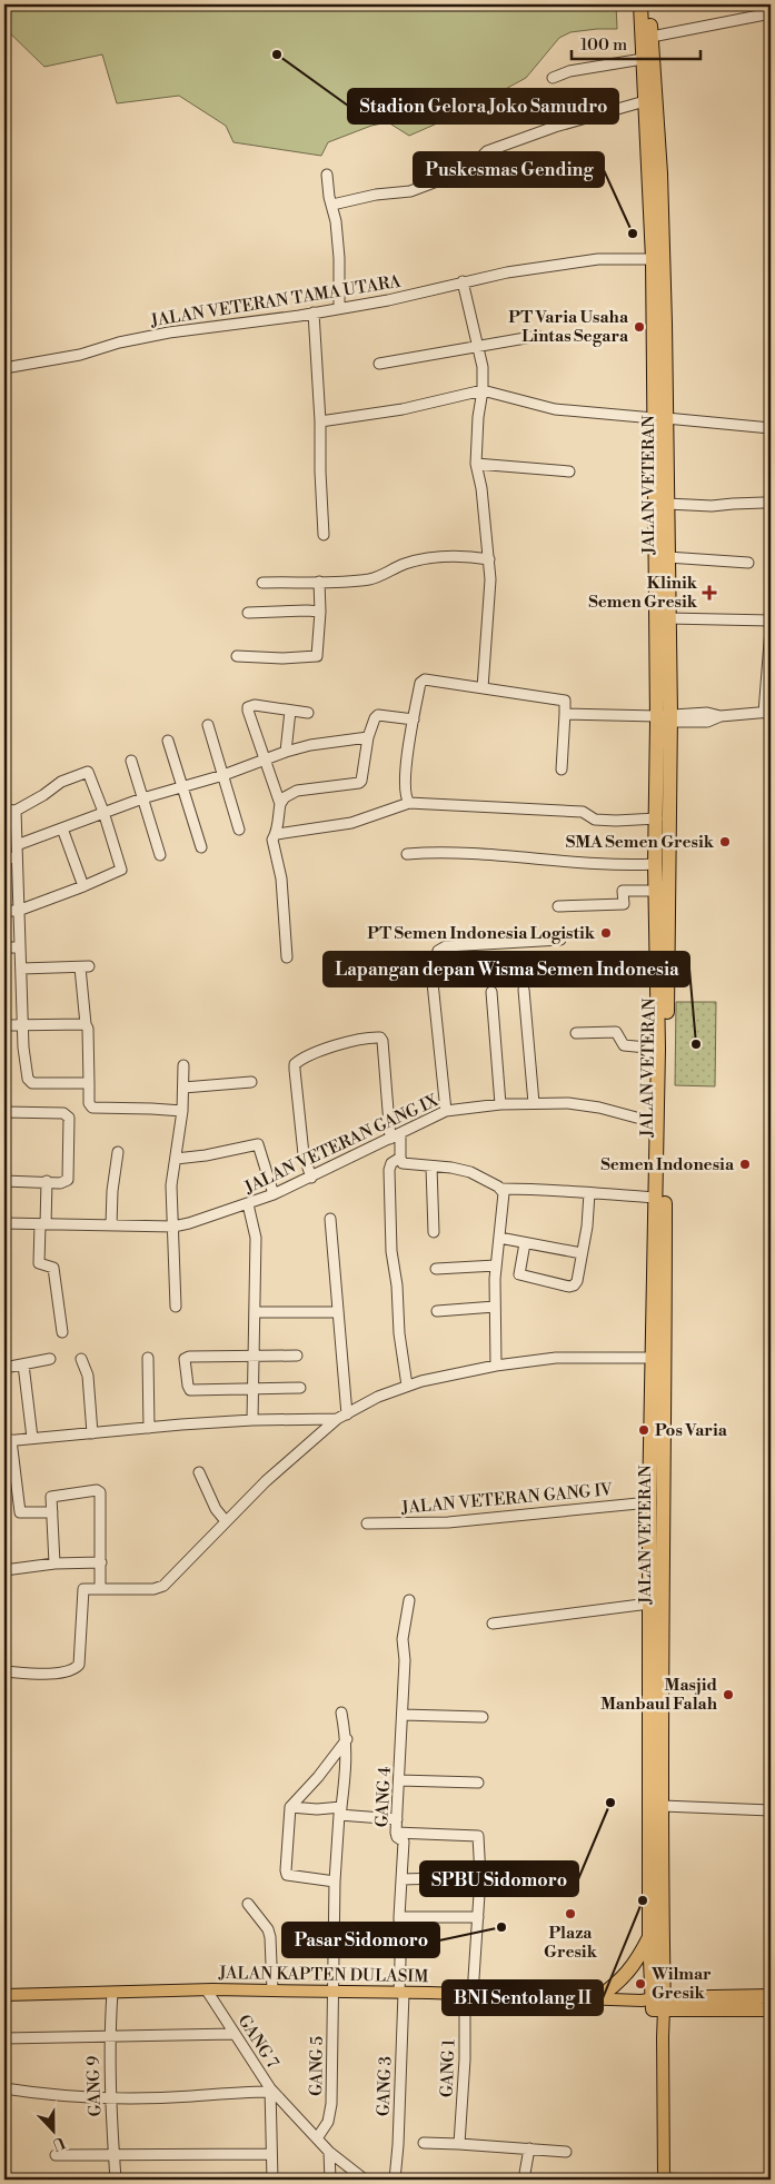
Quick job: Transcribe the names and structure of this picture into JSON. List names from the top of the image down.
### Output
{
  "streets": {
    "highway": ["JALAN VETERAN"],
    "main road": ["JALAN KAPTEN DULASIM"],
    "street": [
      "JALAN VETERAN TAMA UTARA",
      "JALAN VETERAN GANG IX",
      "JALAN VETERAN GANG IV",
      "GANG 4",
      "GANG 7",
      "GANG 5",
      "GANG 1",
      "GANG 9",
      "GANG 3"
    ]
  },
  "crossings": [
    ["JALAN VETERAN TAMA UTARA", "JALAN VETERAN"],
    ["JALAN VETERAN", "JALAN VETERAN GANG IX"],
    ["JALAN VETERAN", "JALAN VETERAN GANG IV"],
    ["JALAN VETERAN", "JALAN KAPTEN DULASIM"],
    ["GANG 4", "JALAN KAPTEN DULASIM"],
    ["GANG 4", "GANG 1"],
    ["GANG 4", "GANG 3"],
    ["JALAN KAPTEN DULASIM", "GANG 7"],
    ["JALAN KAPTEN DULASIM", "GANG 5"],
    ["JALAN KAPTEN DULASIM", "GANG 1"],
    ["JALAN KAPTEN DULASIM", "GANG 9"],
    ["JALAN KAPTEN DULASIM", "GANG 3"]
  ],
  "places": {
    "other": [
      "Stadion Gelora Joko Samudro",
      "Puskesmas Gending",
      "PT Varia Usaha Lintas Segara",
      "SMA Semen Gresik",
      "PT Semen Indonesia Logistik",
      "Lapangan depan Wisma Semen Indonesia",
      "Semen Indonesia",
      "Pos Varia",
      "Masjid Manbaul Falah",
      "SPBU Sidomoro",
      "BNI Sentolang II",
      "Plaza Gresik",
      "Pasar Sidomoro",
      "Wilmar Gresik"
    ],
    "health": ["Klinik Semen Gresik"]
  },
  "scale_bar": "100 m",
  "north": "bottom"
}
